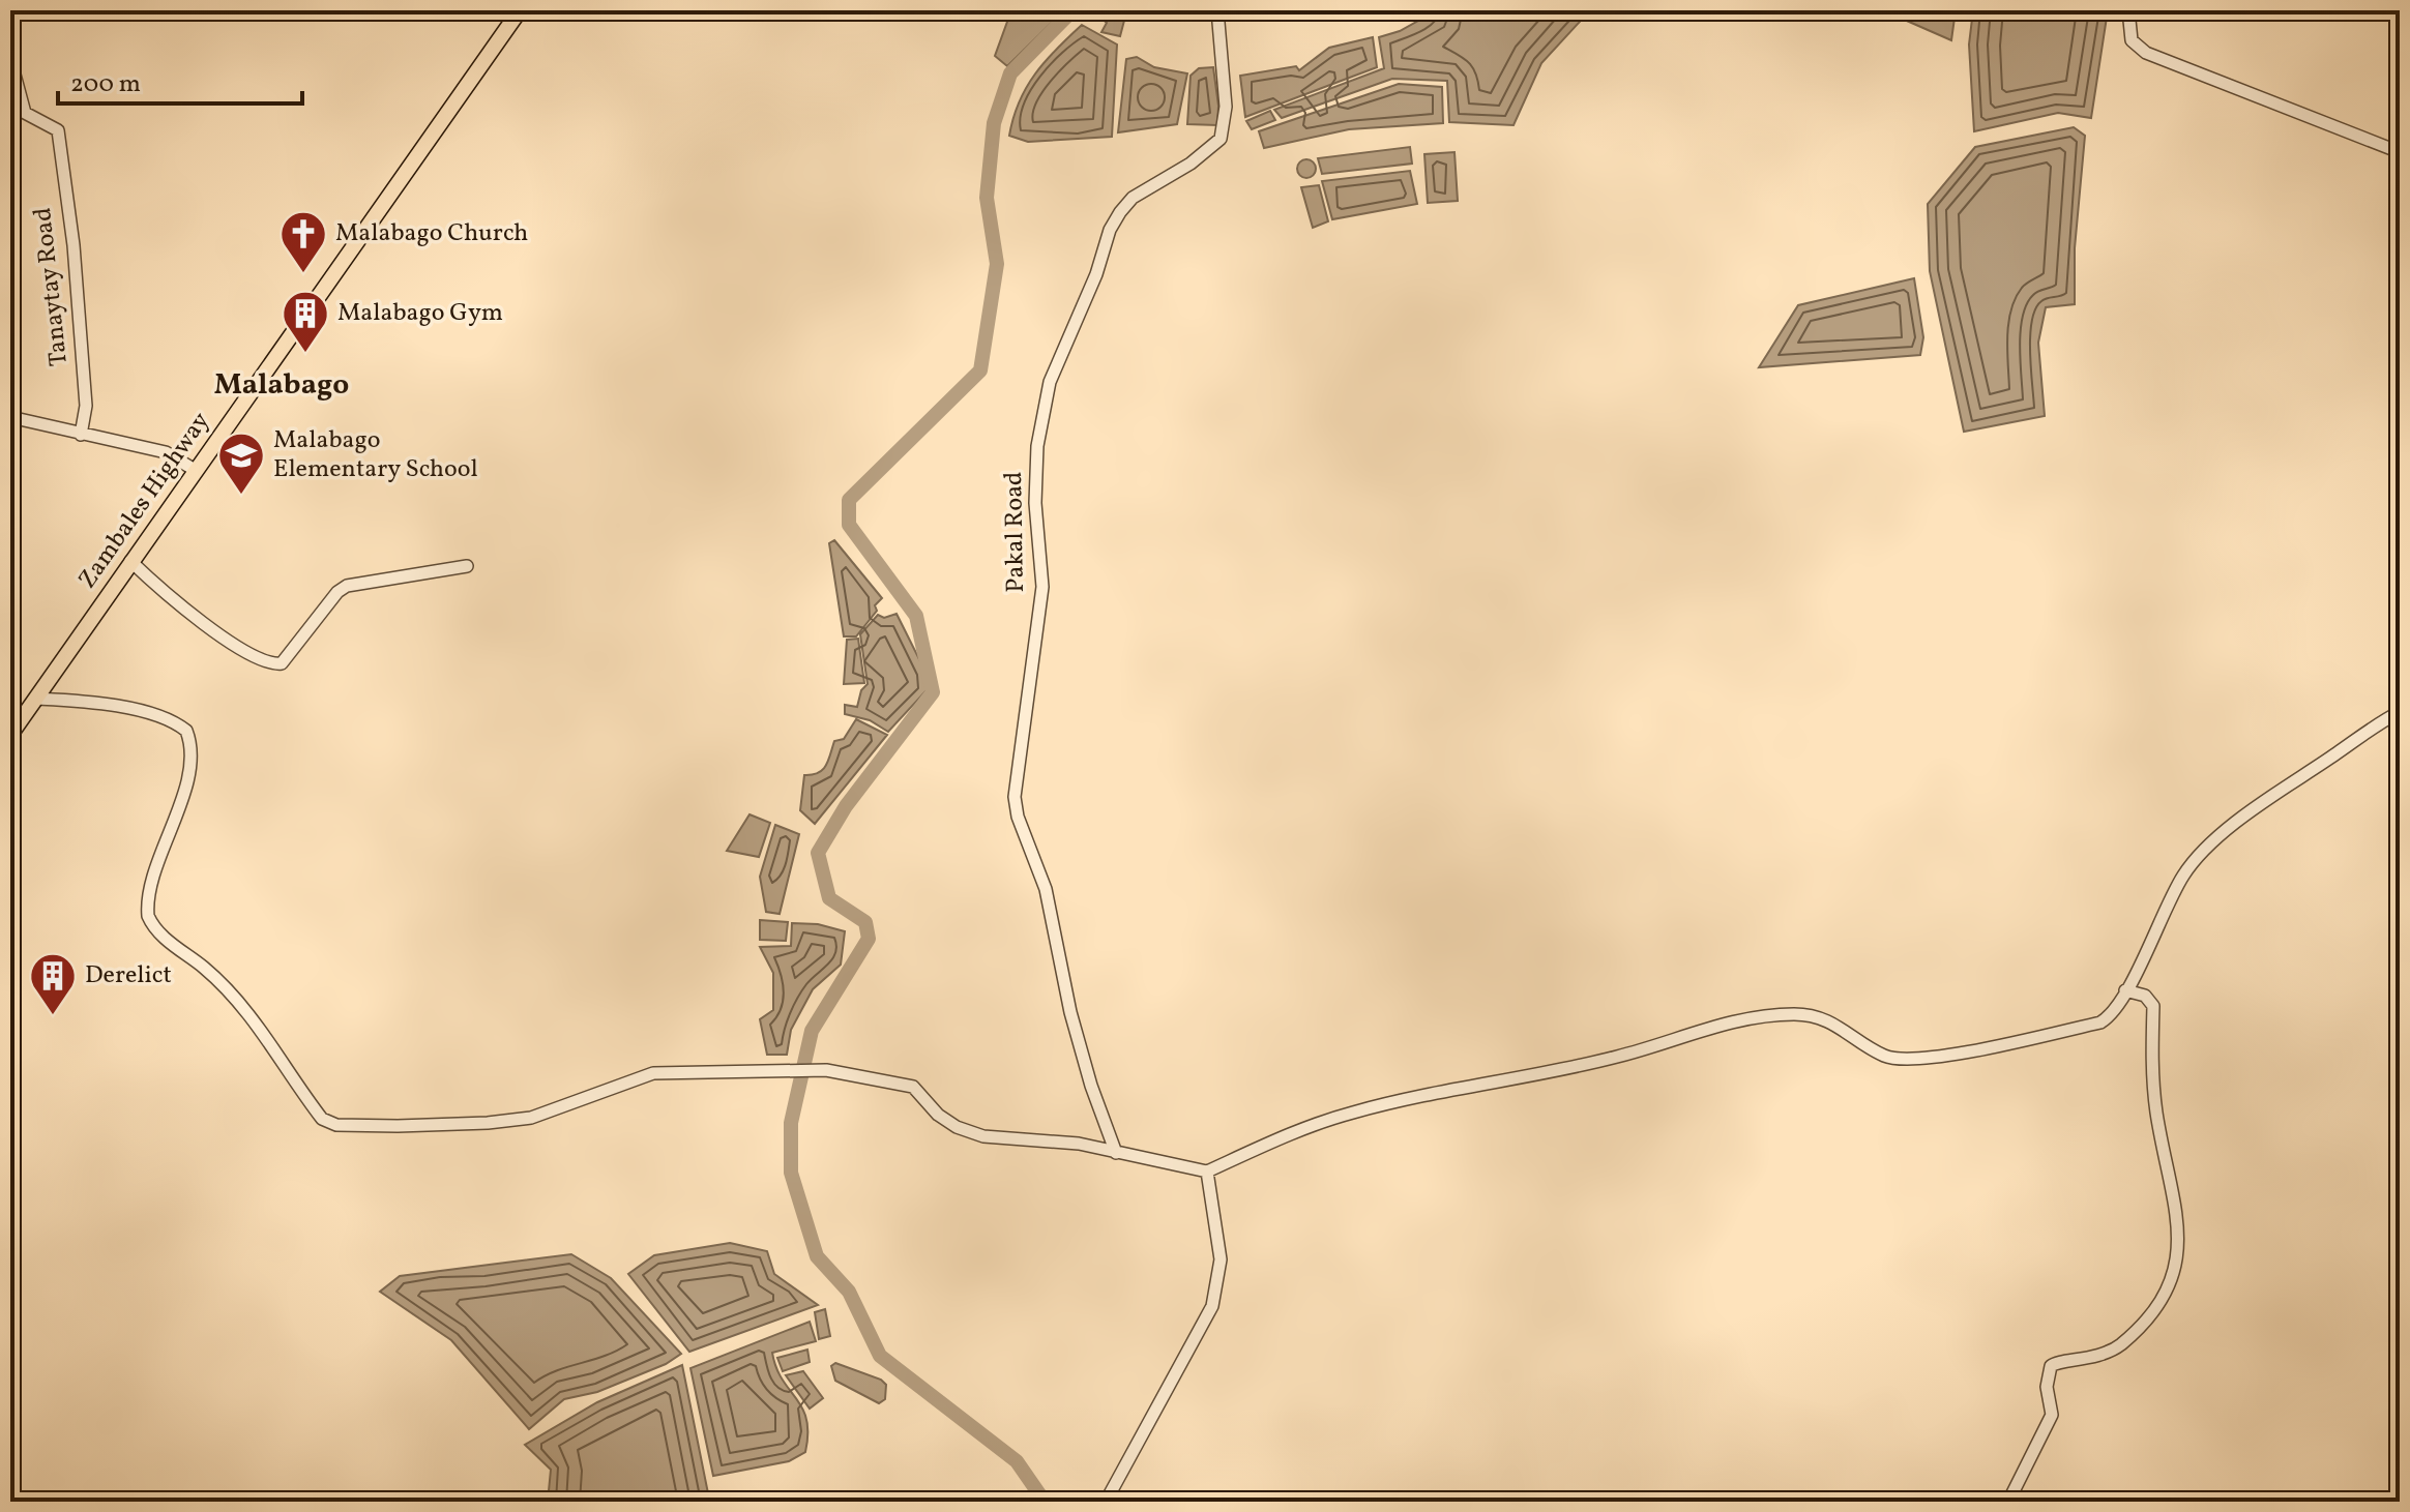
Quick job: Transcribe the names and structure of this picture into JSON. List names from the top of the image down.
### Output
{
  "streets": {
    "main road": ["Zambales Highway"],
    "street": ["Tanaytay Road", "Pakal Road"]
  },
  "districts": ["Malabago"],
  "places": {
    "church": ["Malabago Church"],
    "building": ["Malabago Gym", "Derelict"],
    "school or university": ["Malabago Elementary School"]
  },
  "scale_bar": "200 m"
}
